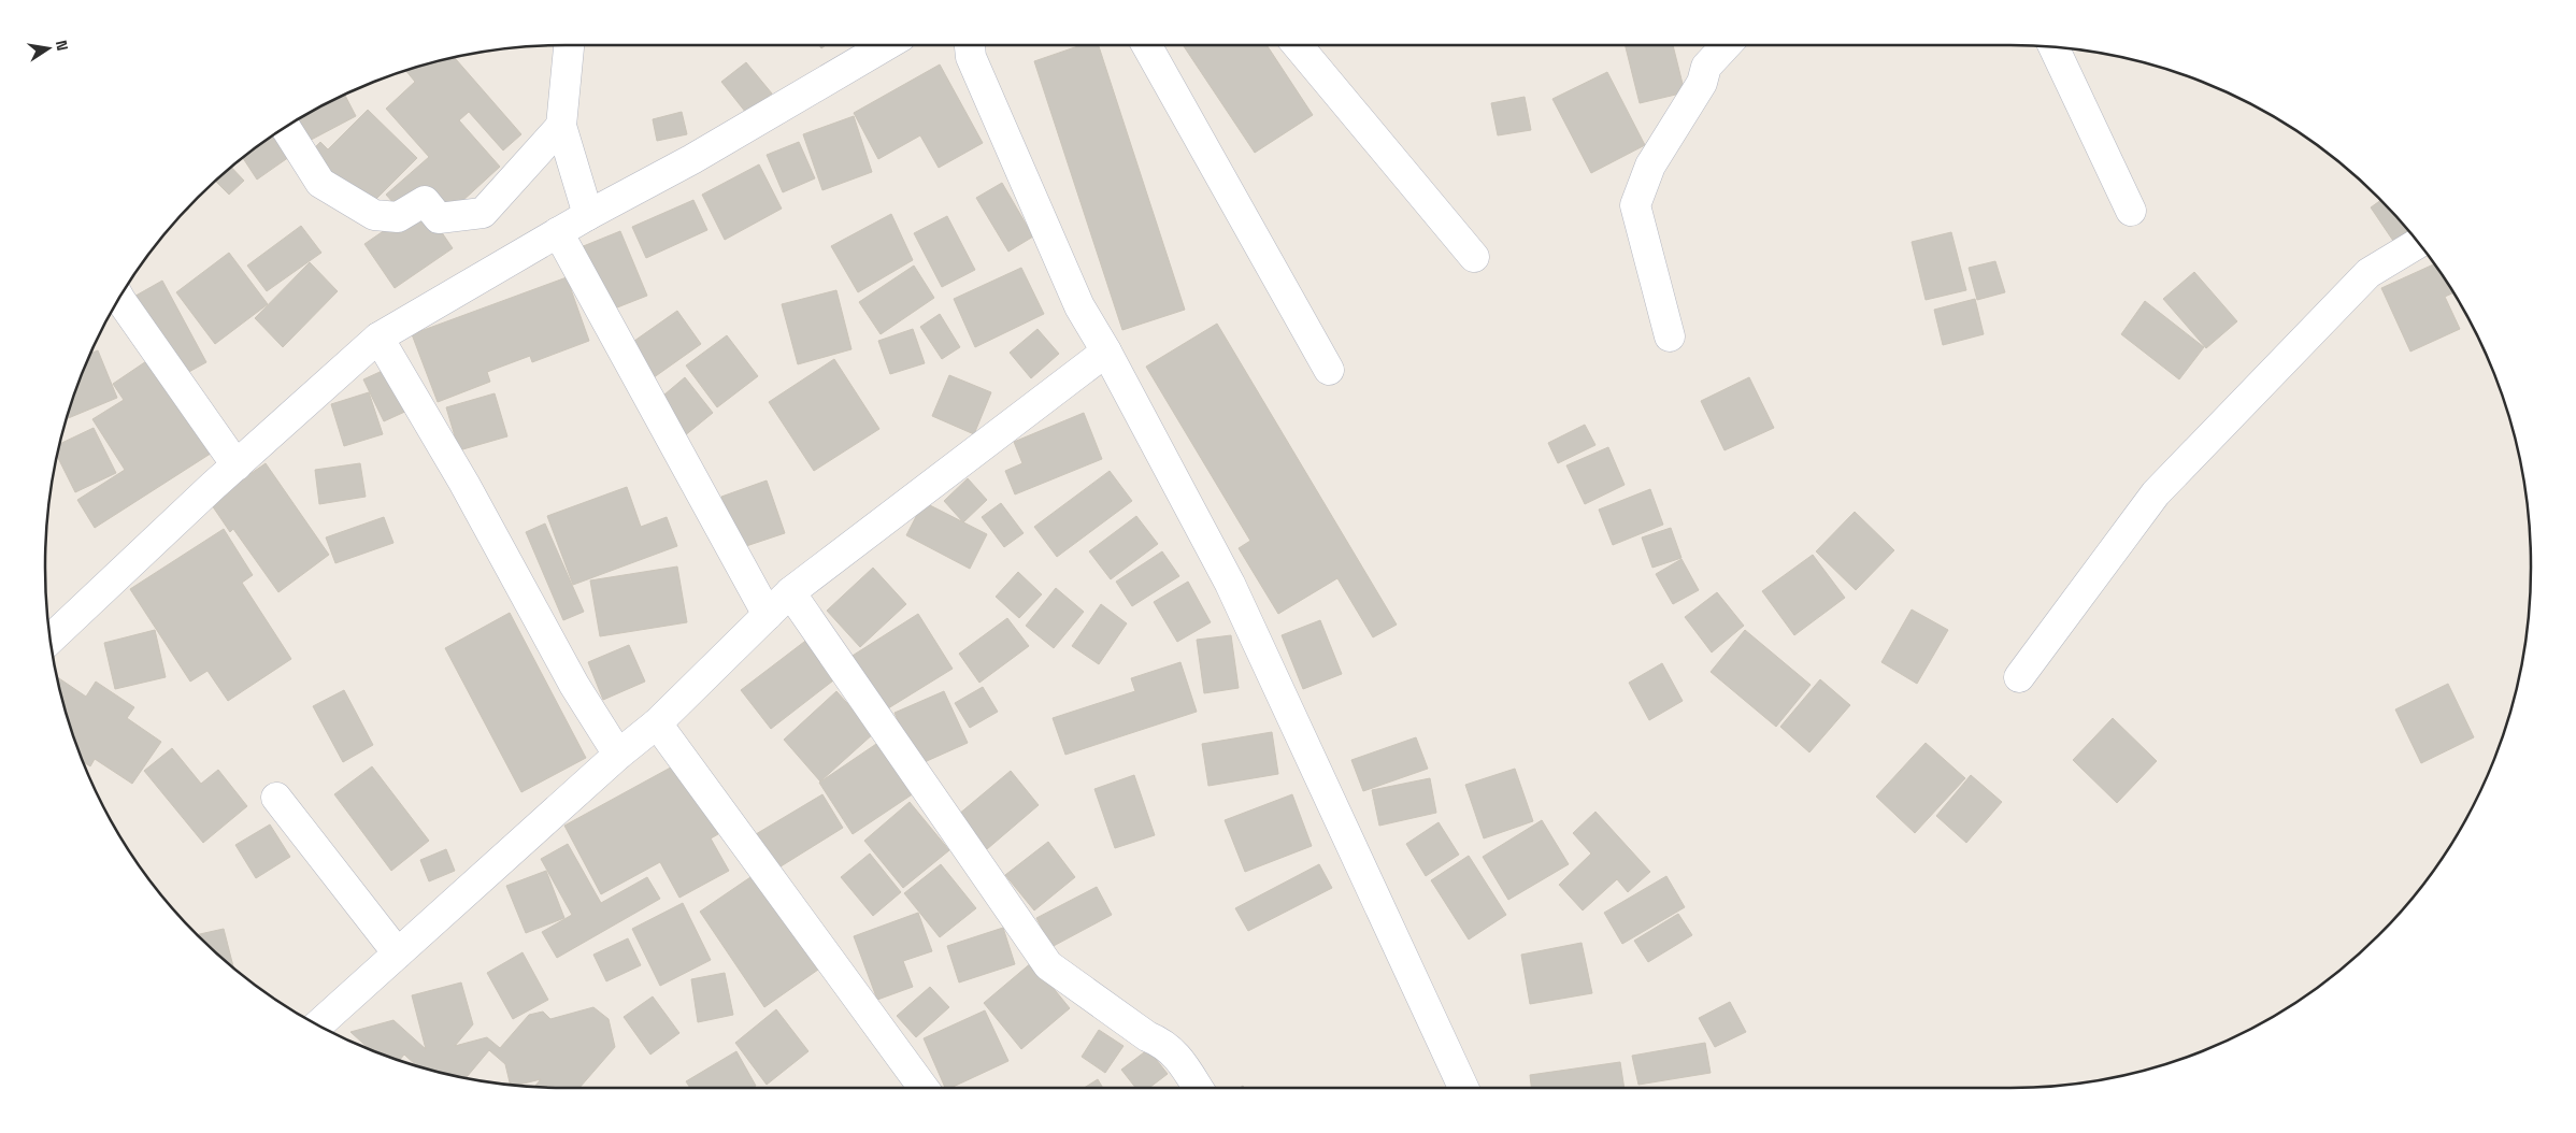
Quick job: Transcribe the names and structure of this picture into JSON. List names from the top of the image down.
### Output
{
  "north": "right"
}
